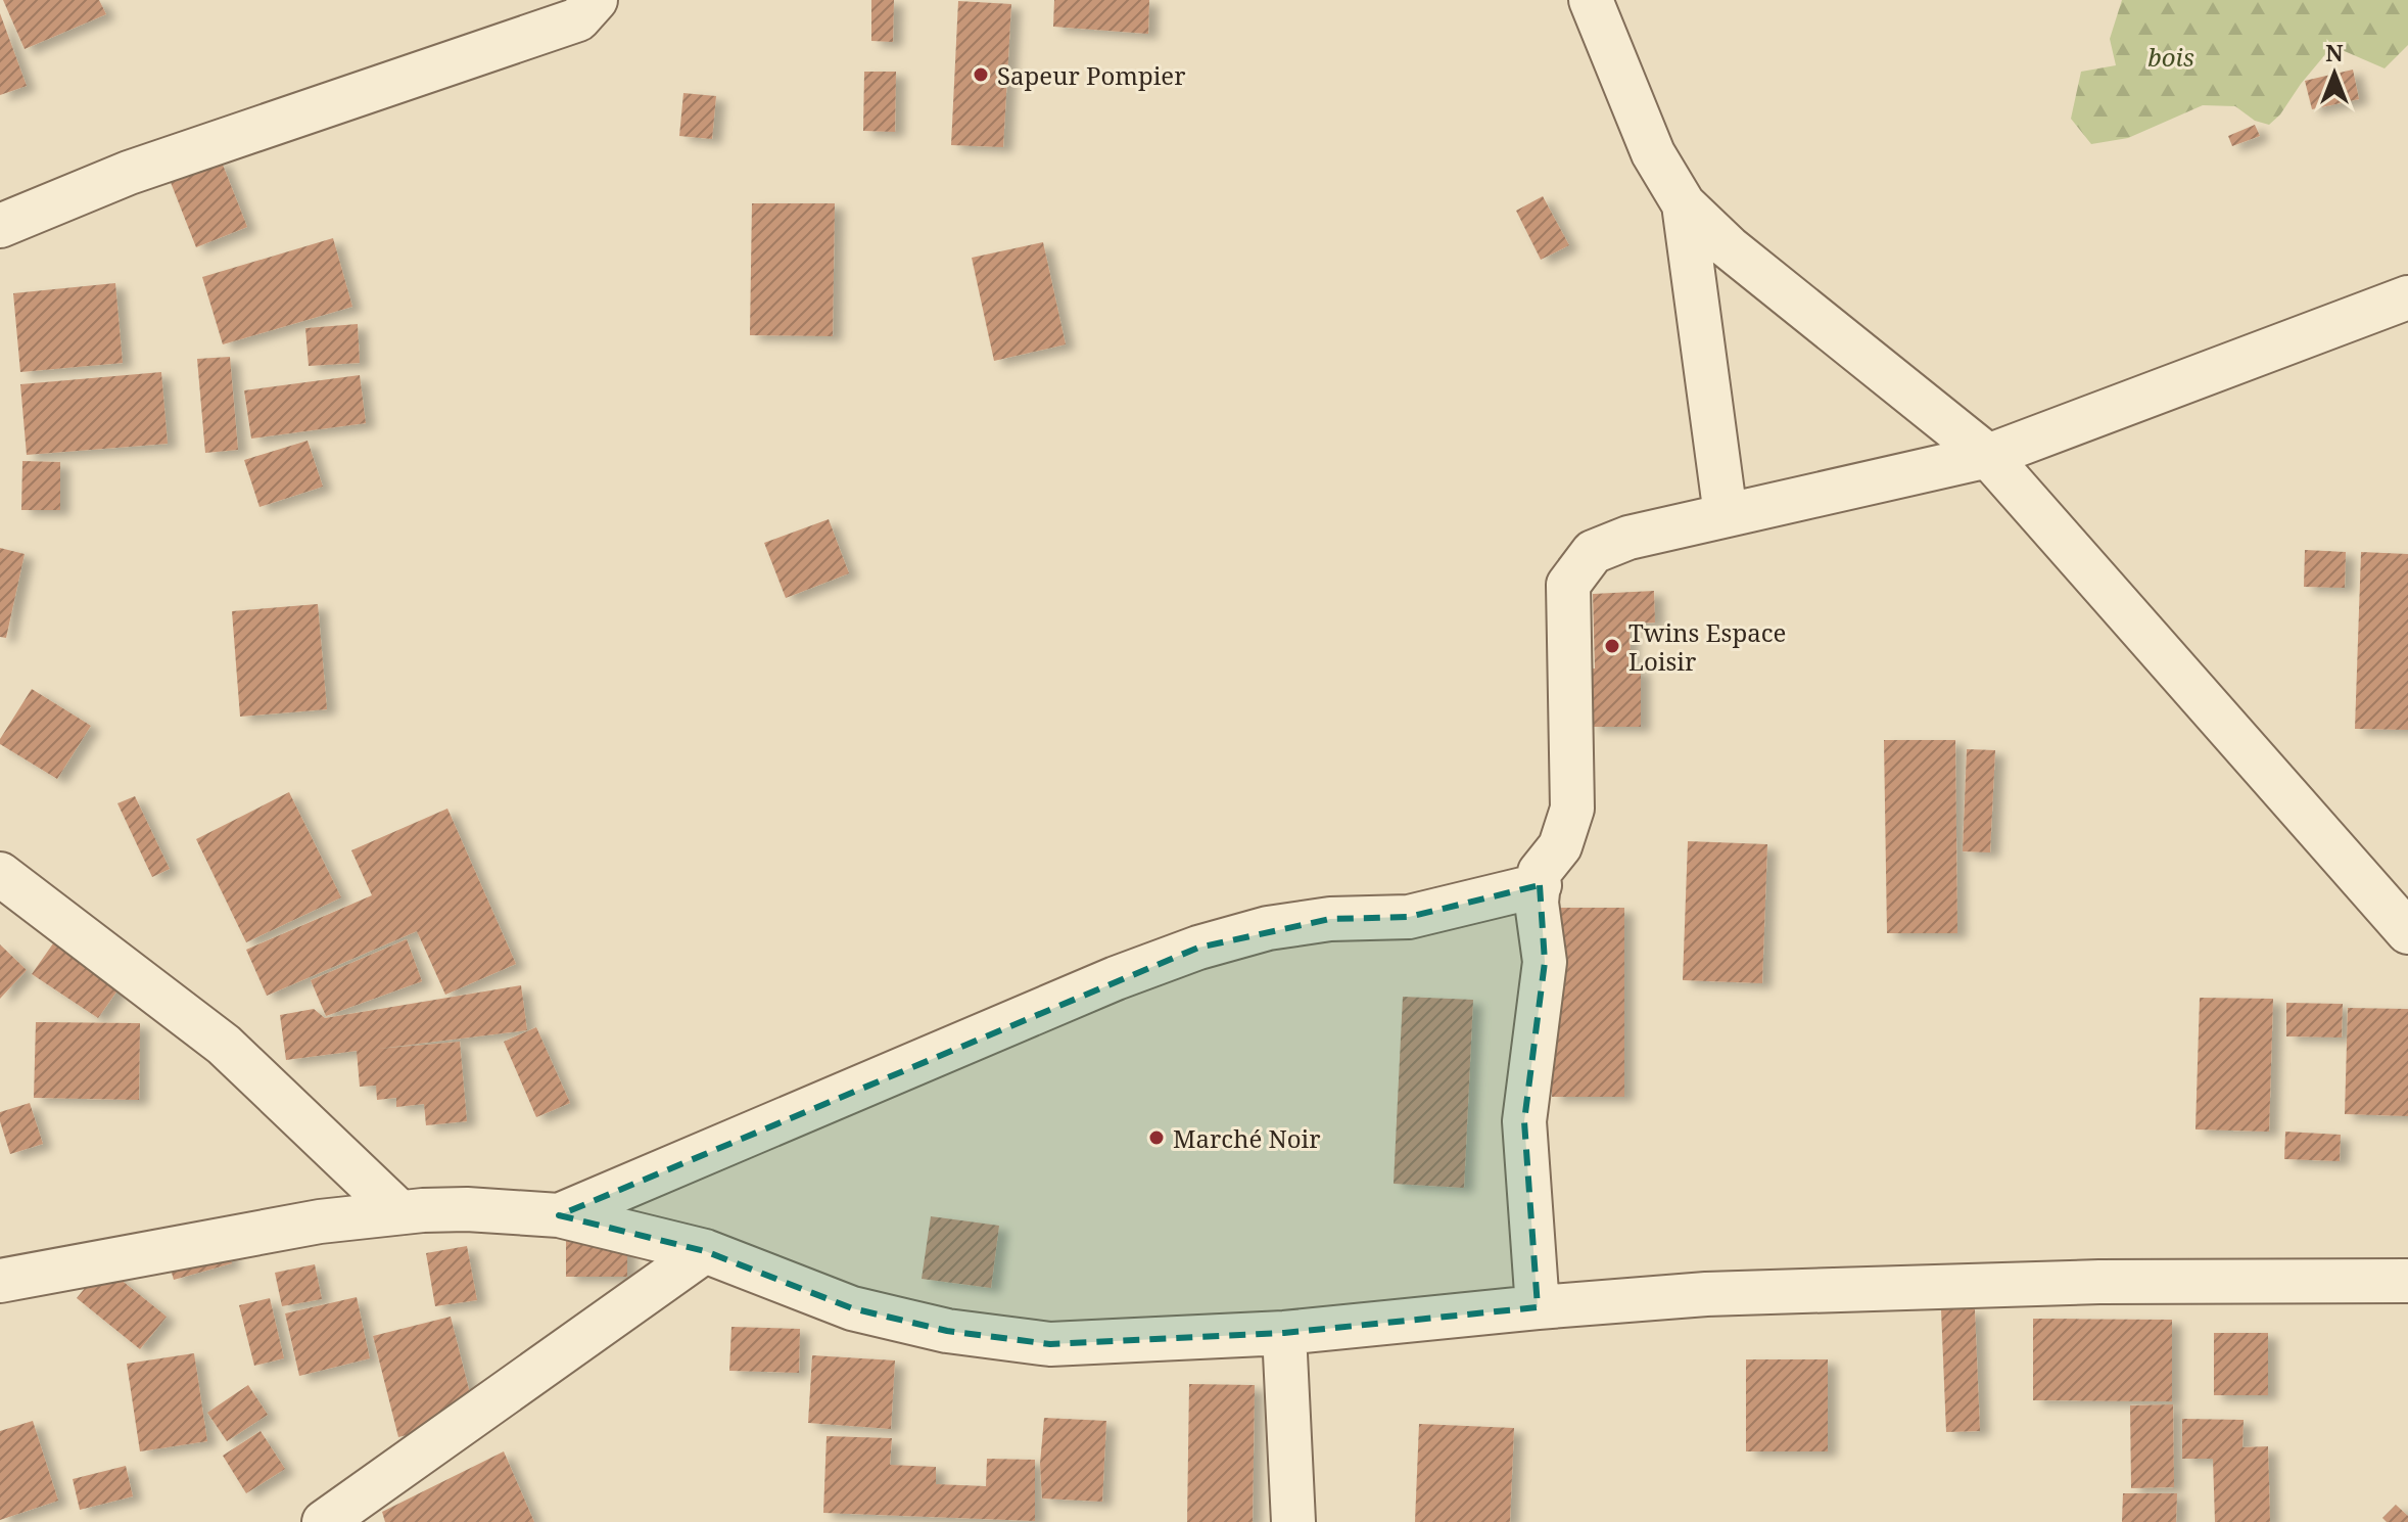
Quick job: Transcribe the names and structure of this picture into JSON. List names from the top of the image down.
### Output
{
  "parks": ["bois"],
  "places": ["Sapeur Pompier", "Twins Espace Loisir", "Marché Noir"],
  "north": "top"
}
